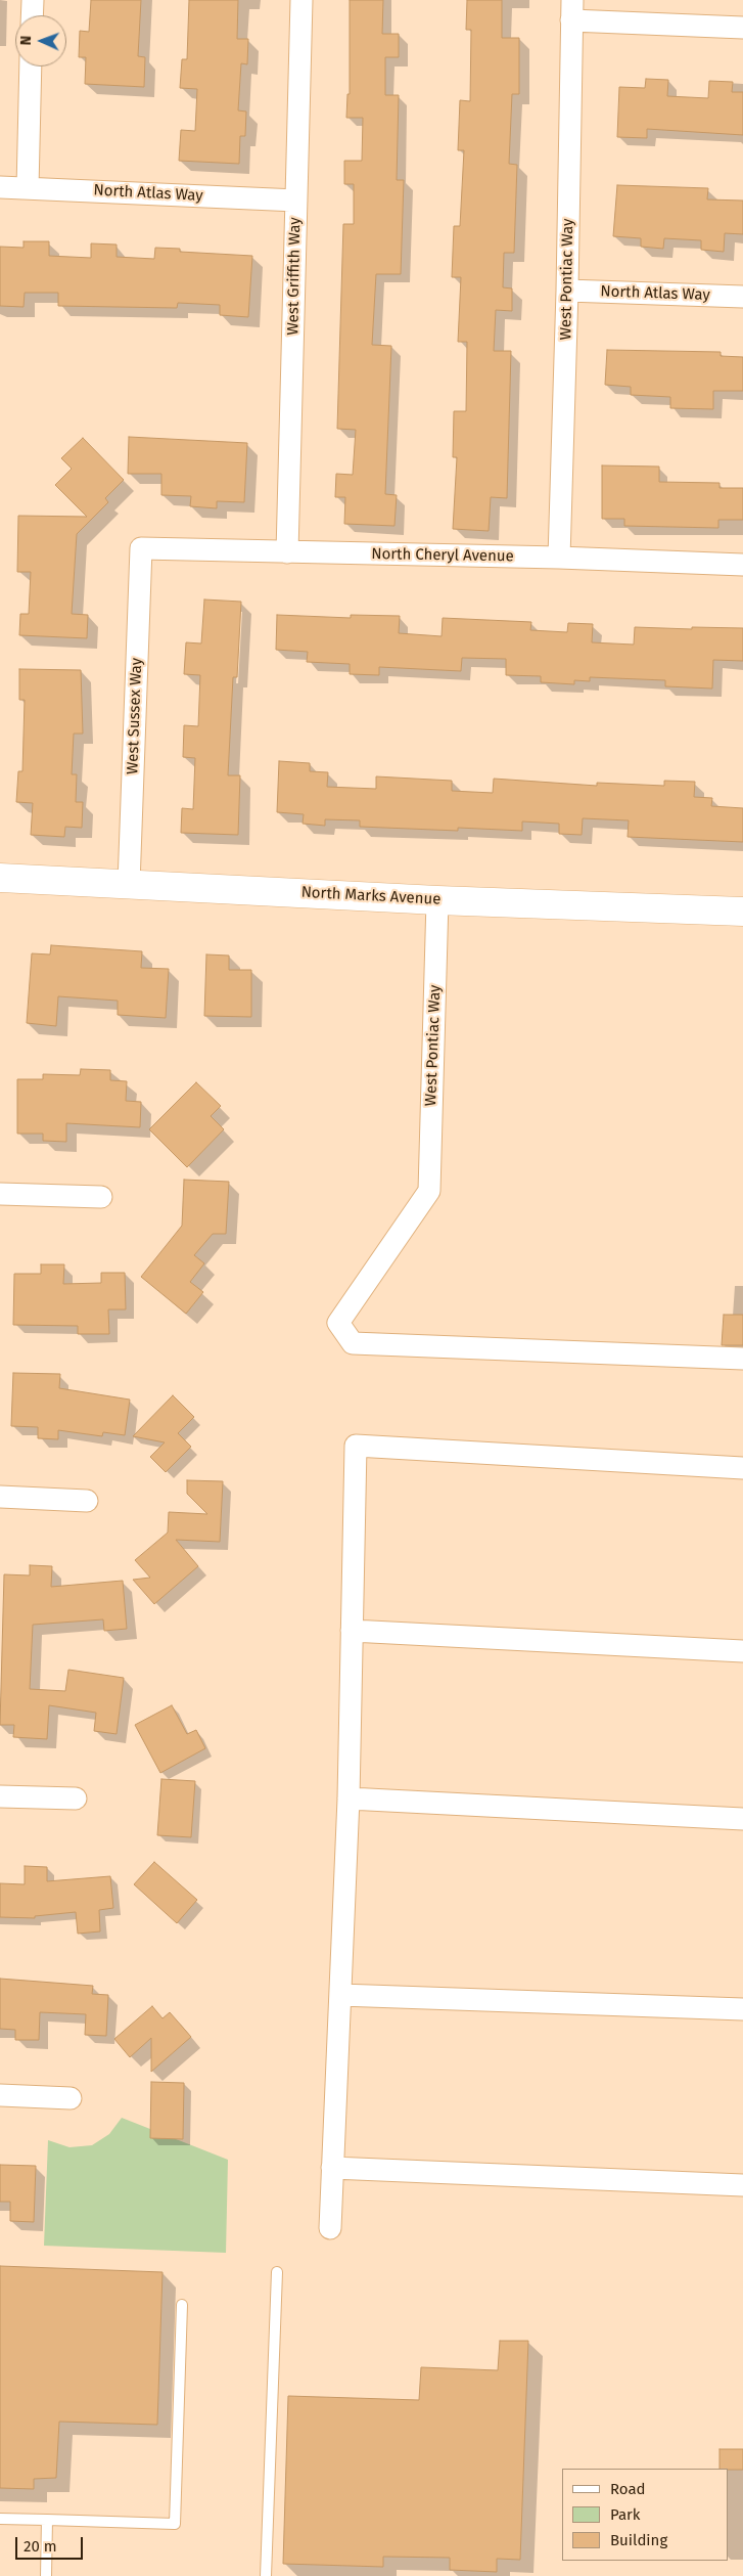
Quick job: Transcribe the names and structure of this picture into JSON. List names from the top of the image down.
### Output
{
  "streets": {
    "main road": ["North Marks Avenue"],
    "street": [
      "North Atlas Way",
      "West Griffith Way",
      "West Pontiac Way",
      "North Cheryl Avenue",
      "West Sussex Way"
    ]
  },
  "crossings": [
    ["North Atlas Way", "West Griffith Way"],
    ["North Atlas Way", "West Pontiac Way"],
    ["West Griffith Way", "North Cheryl Avenue"],
    ["West Pontiac Way", "North Cheryl Avenue"],
    ["West Pontiac Way", "North Marks Avenue"],
    ["North Cheryl Avenue", "West Sussex Way"],
    ["West Sussex Way", "North Marks Avenue"]
  ],
  "legend": ["Road", "Park", "Building"],
  "scale_bar": "20 m",
  "north": "left"
}
